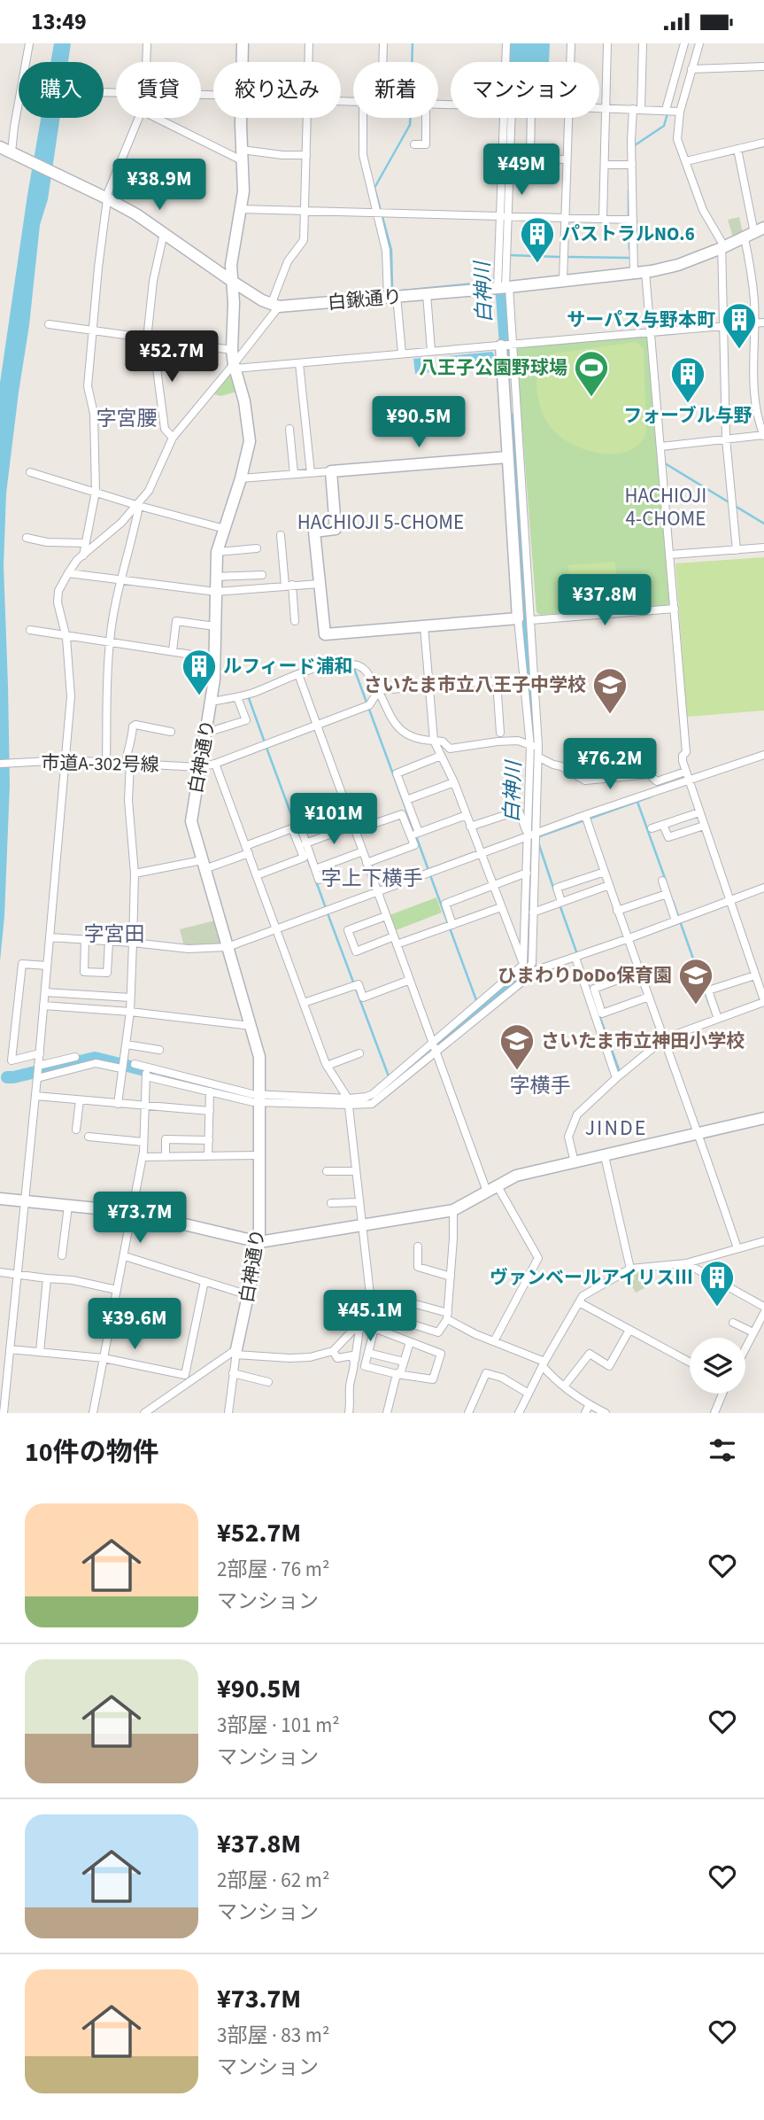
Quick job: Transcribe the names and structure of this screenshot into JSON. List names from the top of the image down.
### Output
{
  "streets": {
    "street": ["白鍬通り", "白神通り", "市道A-302号線"]
  },
  "crossings": [
    ["白神通り", "市道A-302号線"]
  ],
  "districts": [
    "字宮腰",
    "HACHIOJI 4-CHOME",
    "HACHIOJI 5-CHOME",
    "字上下横手",
    "字宮田",
    "字横手",
    "JINDE"
  ],
  "water": ["白神川"],
  "places": {
    "building": [
      "パストラルNO.6",
      "サーパス与野本町",
      "フォーブル与野",
      "ルフィード浦和",
      "ヴァンベールアイリスⅢ"
    ],
    "sports": ["八王子公園野球場"],
    "school or university": ["さいたま市立八王子中学校", "ひまわりDoDo保育園", "さいたま市立神田小学校"]
  },
  "page": {
    "status": "13:49",
    "chip": [
      "購入",
      "賃貸",
      "絞り込み",
      "新着",
      "マンション"
    ],
    "price": [
      "¥49M",
      "¥38.9M",
      "¥52.7M",
      "¥90.5M",
      "¥37.8M",
      "¥76.2M",
      "¥101M",
      "¥73.7M",
      "¥45.1M",
      "¥39.6M"
    ],
    "heading": "10件の物件",
    "list": [
      {
        "name": "¥52.7M",
        "note": "2部屋 · 76 m² · マンション"
      },
      {
        "name": "¥90.5M",
        "note": "3部屋 · 101 m² · マンション"
      },
      {
        "name": "¥37.8M",
        "note": "2部屋 · 62 m² · マンション"
      },
      {
        "name": "¥73.7M",
        "note": "3部屋 · 83 m² · マンション"
      }
    ]
  }
}
